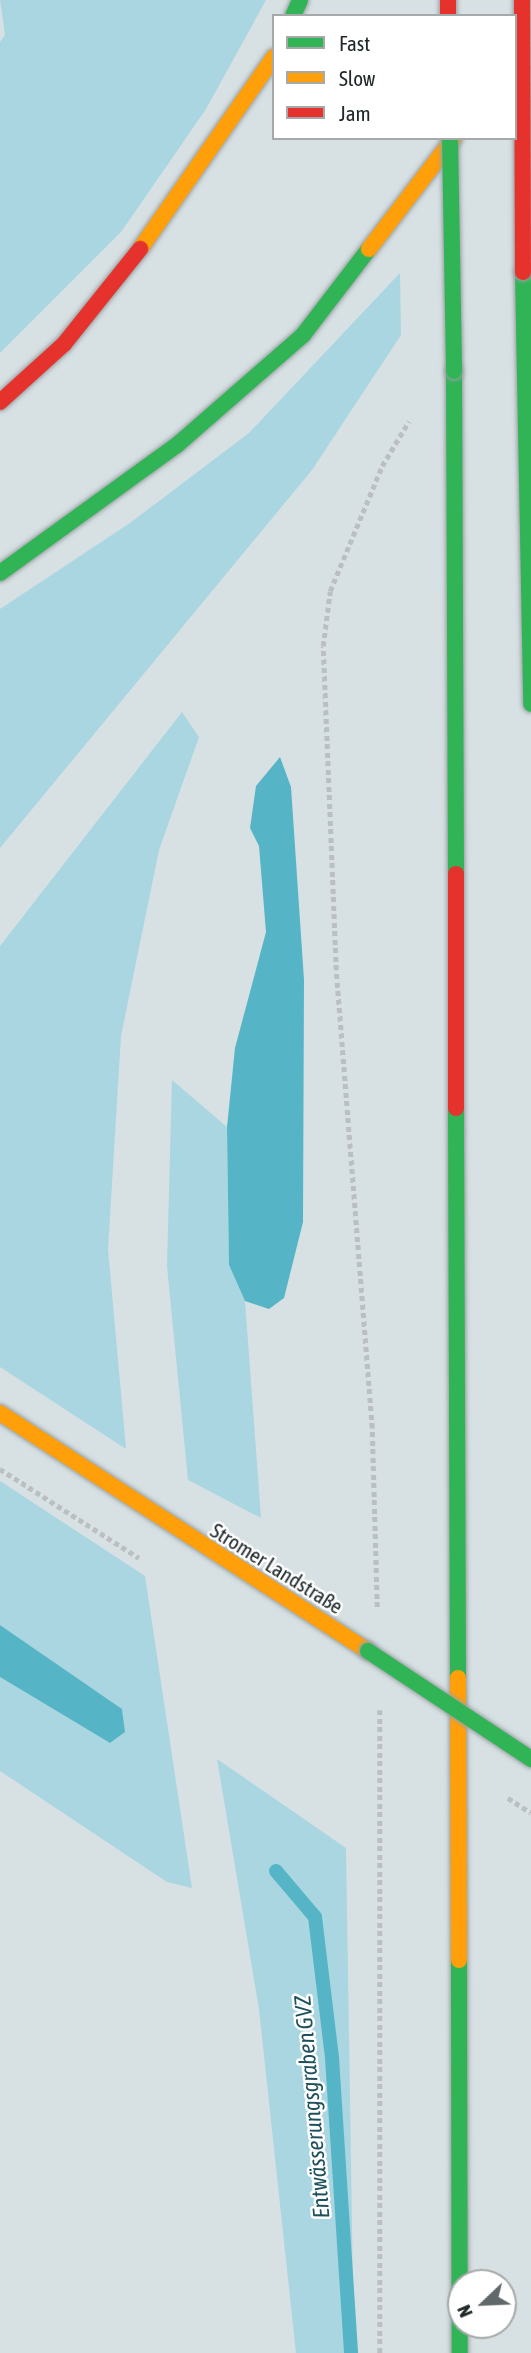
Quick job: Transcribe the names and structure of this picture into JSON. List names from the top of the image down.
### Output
{
  "streets": {
    "main road": ["Stromer Landstraße"]
  },
  "water": ["Entwässerungsgraben GVZ"],
  "legend": ["Fast", "Slow", "Jam"],
  "north": "bottom left"
}
